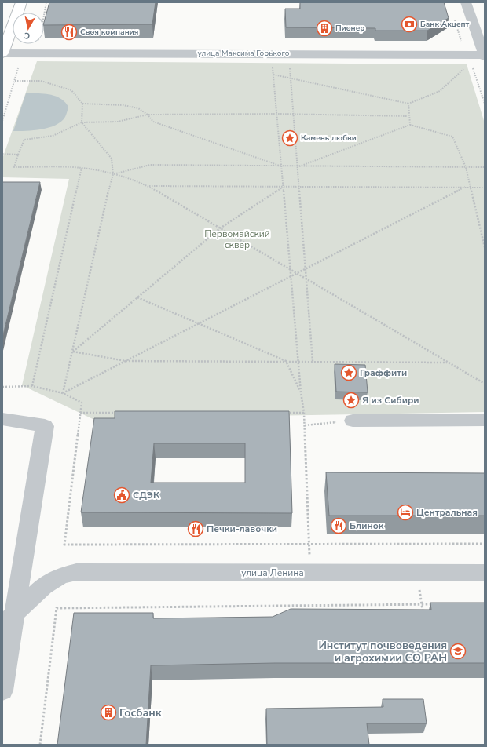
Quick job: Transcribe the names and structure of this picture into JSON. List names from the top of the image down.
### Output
{
  "streets": {
    "street": ["улица Максима Горького", "улица Ленина"]
  },
  "parks": ["Первомайский сквер"],
  "places": {
    "bank": ["Банк Акцепт"],
    "building": ["Пионер", "Госбанк"],
    "restaurant": ["Своя компания", "Блинок", "Печки-лавочки"],
    "place": ["Камень любви", "Граффити", "Я из Сибири"],
    "public building": ["СДЭК"],
    "hotel": ["Центральная"],
    "school or university": ["Институт почвоведения и агрохимии СО РАН"]
  },
  "north": "bottom"
}
